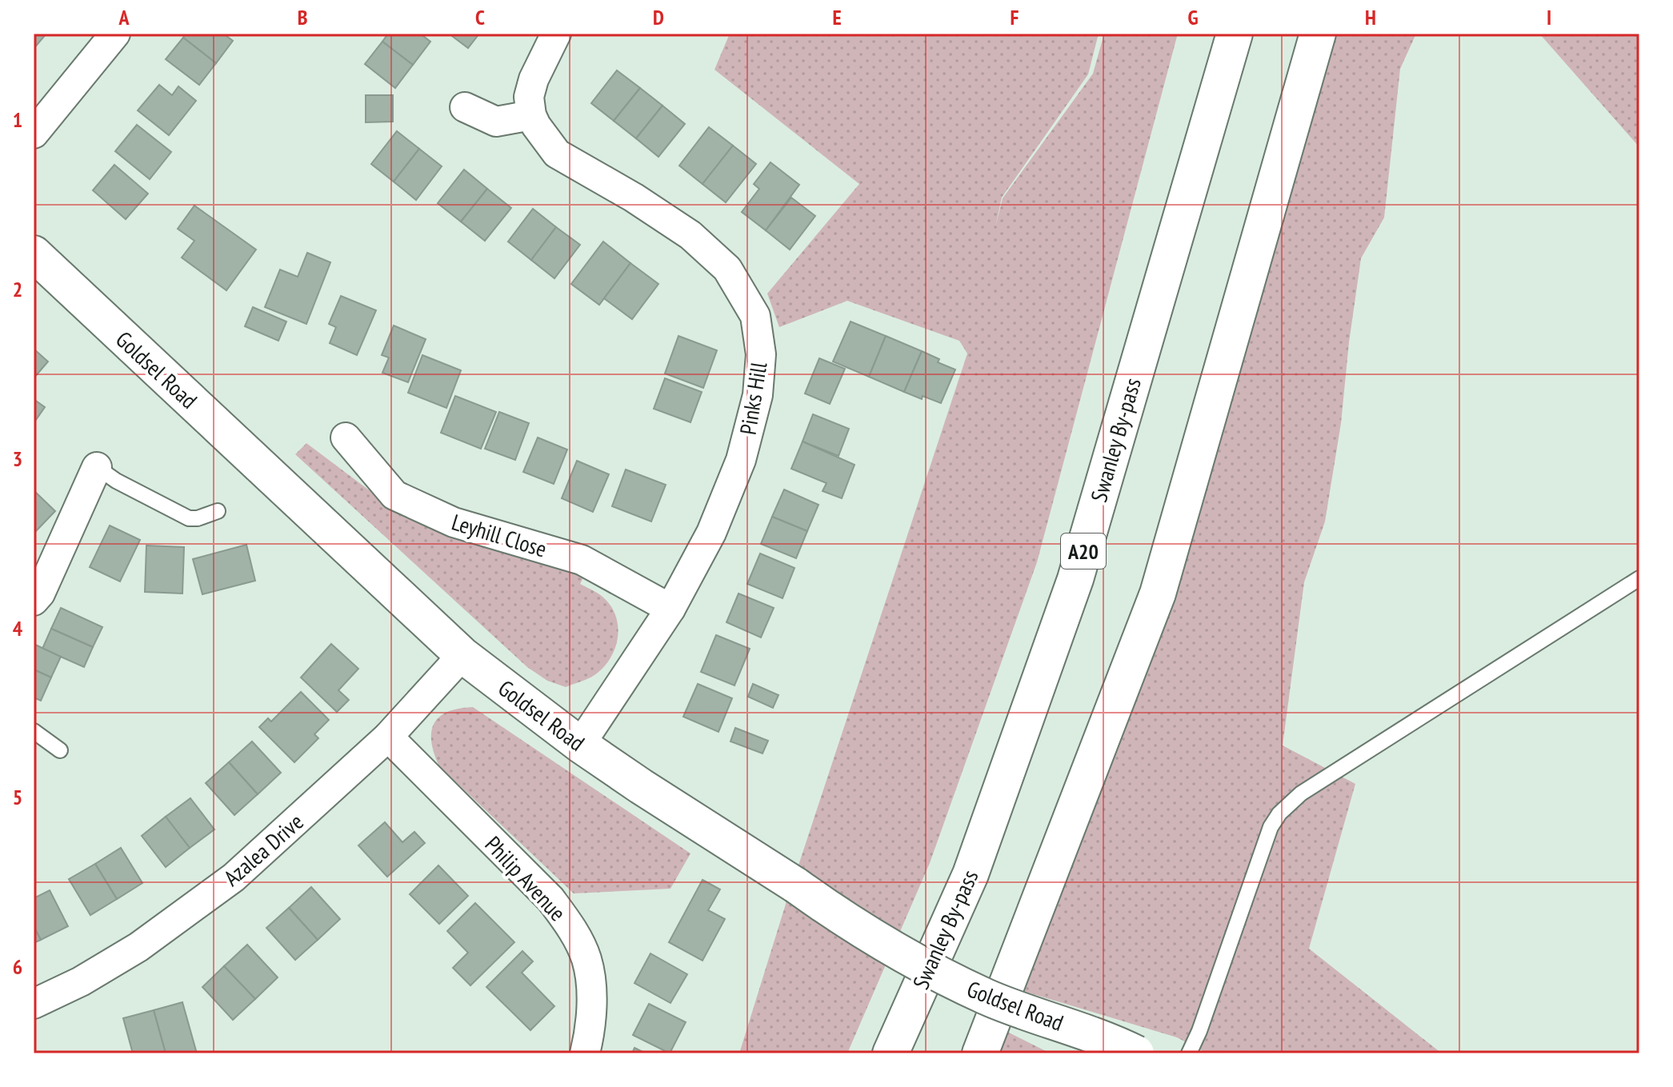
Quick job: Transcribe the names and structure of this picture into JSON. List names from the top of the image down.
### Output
{
  "streets": {
    "main road": ["Goldsel Road", "Swanley By-pass", "A20"],
    "street": [
      "Pinks Hill",
      "Leyhill Close",
      "Azalea Drive",
      "Philip Avenue"
    ]
  },
  "crossings": [
    ["Goldsel Road", "Pinks Hill"],
    ["Goldsel Road", "Azalea Drive"],
    ["Pinks Hill", "Leyhill Close"],
    ["Azalea Drive", "Philip Avenue"]
  ],
  "grid": {
    "columns": [
      "A",
      "B",
      "C",
      "D",
      "E",
      "F",
      "G",
      "H",
      "I"
    ],
    "rows": [
      "1",
      "2",
      "3",
      "4",
      "5",
      "6"
    ]
  }
}
